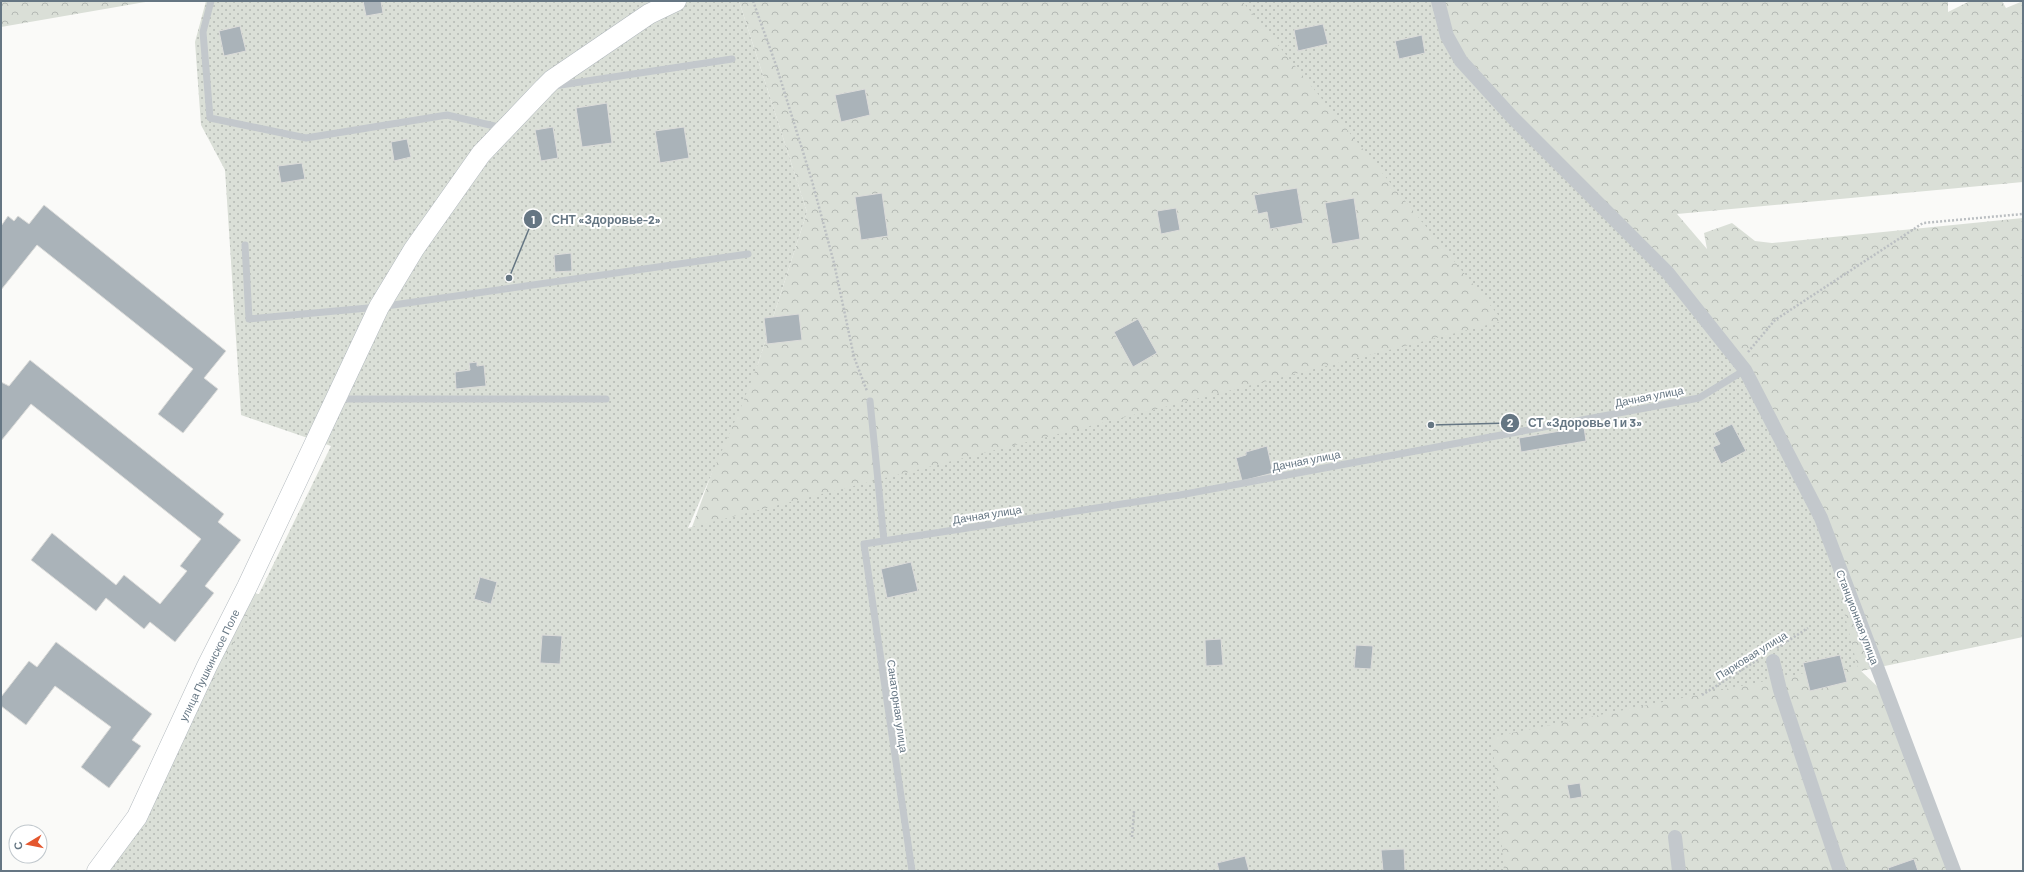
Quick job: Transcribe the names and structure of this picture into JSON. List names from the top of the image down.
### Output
{
  "streets": {
    "main road": ["улица Пушкинское Поле"],
    "street": ["Станционная улица"],
    "lane": ["Дачная улица", "Санаторная улица"],
    "path": ["Парковая улица"]
  },
  "crossings": [
    ["Дачная улица", "Станционная улица"],
    ["Дачная улица", "Санаторная улица"]
  ],
  "places": ["СНТ «Здоровье-2»", "СТ «Здоровье 1 и 3»"],
  "north": "left"
}
